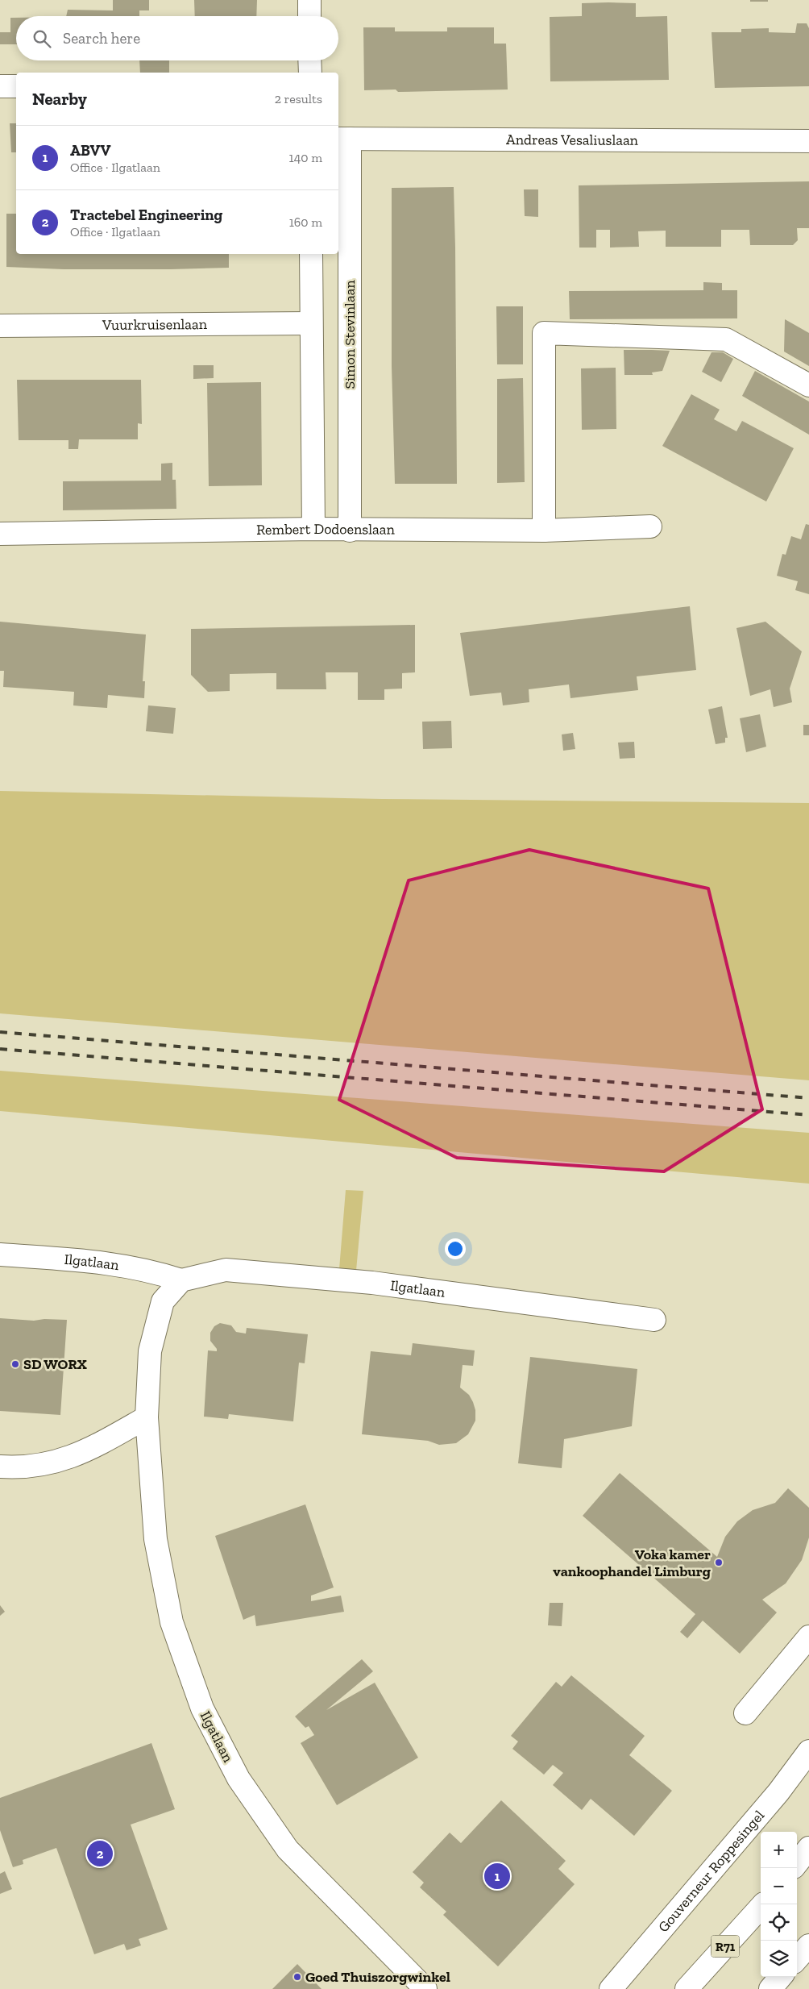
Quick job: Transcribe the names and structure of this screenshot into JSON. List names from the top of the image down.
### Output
{
  "streets": {
    "main road": [
      "Andreas Vesaliuslaan",
      "Vuurkruisenlaan",
      "Simon Stevinlaan",
      "Rembert Dodoenslaan",
      "Ilgatlaan",
      "Gouverneur Roppesingel",
      "R71"
    ]
  },
  "crossings": [
    ["Andreas Vesaliuslaan", "Simon Stevinlaan"],
    ["Simon Stevinlaan", "Rembert Dodoenslaan"]
  ],
  "places": ["SD WORX", "Voka kamer vankoophandel Limburg", "Goed Thuiszorgwinkel"],
  "page": {
    "search": "Search here",
    "heading": ["Nearby", "2 results"],
    "list": [
      {
        "mark": "1",
        "name": "ABVV",
        "note": "Office · Ilgatlaan",
        "value": "140 m"
      },
      {
        "mark": "2",
        "name": "Tractebel Engineering",
        "note": "Office · Ilgatlaan",
        "value": "160 m"
      }
    ],
    "map_buttons": ["+", "−"],
    "pins": ["2", "1"]
  }
}
